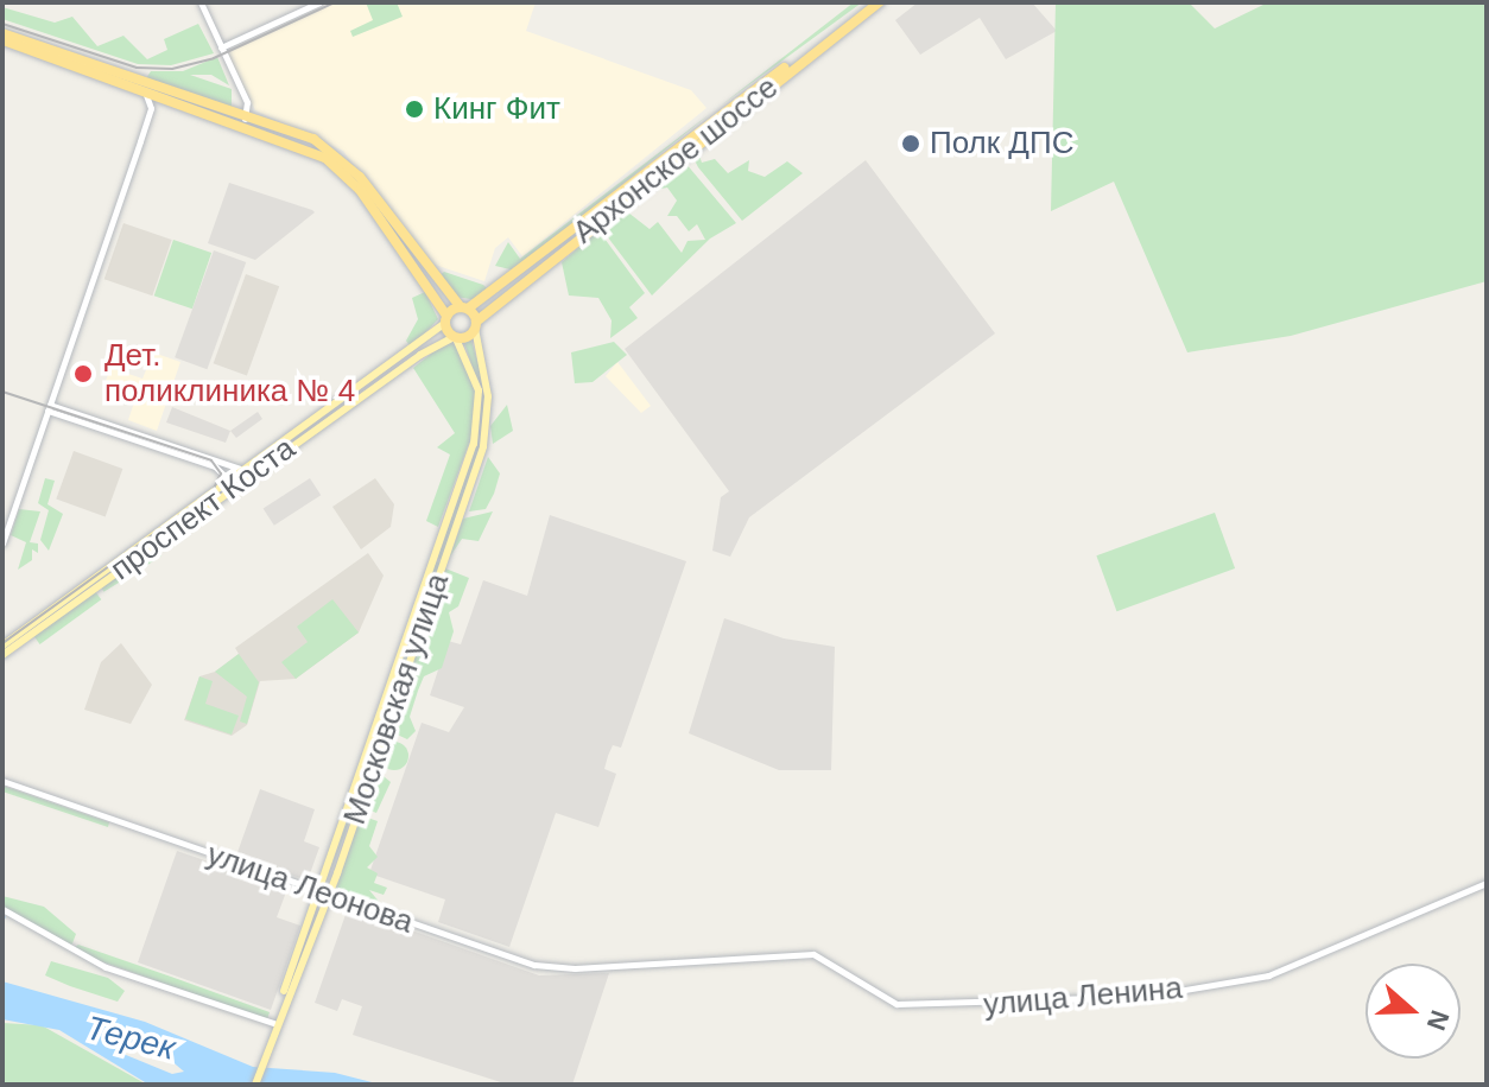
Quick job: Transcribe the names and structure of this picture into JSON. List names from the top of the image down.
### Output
{
  "streets": {
    "highway": ["Архонское шоссе"],
    "main road": ["проспект Коста", "Московская улица"],
    "street": ["улица Леонова", "улица Ленина"]
  },
  "crossings": [
    ["Архонское шоссе", "проспект Коста"],
    ["Архонское шоссе", "Московская улица"],
    ["проспект Коста", "Московская улица"],
    ["Московская улица", "улица Леонова"],
    ["улица Леонова", "улица Ленина"]
  ],
  "water": ["Терек"],
  "places": ["Кинг Фит", "Полк ДПС", "Дет. поликлиника № 4"],
  "north": "right"
}
